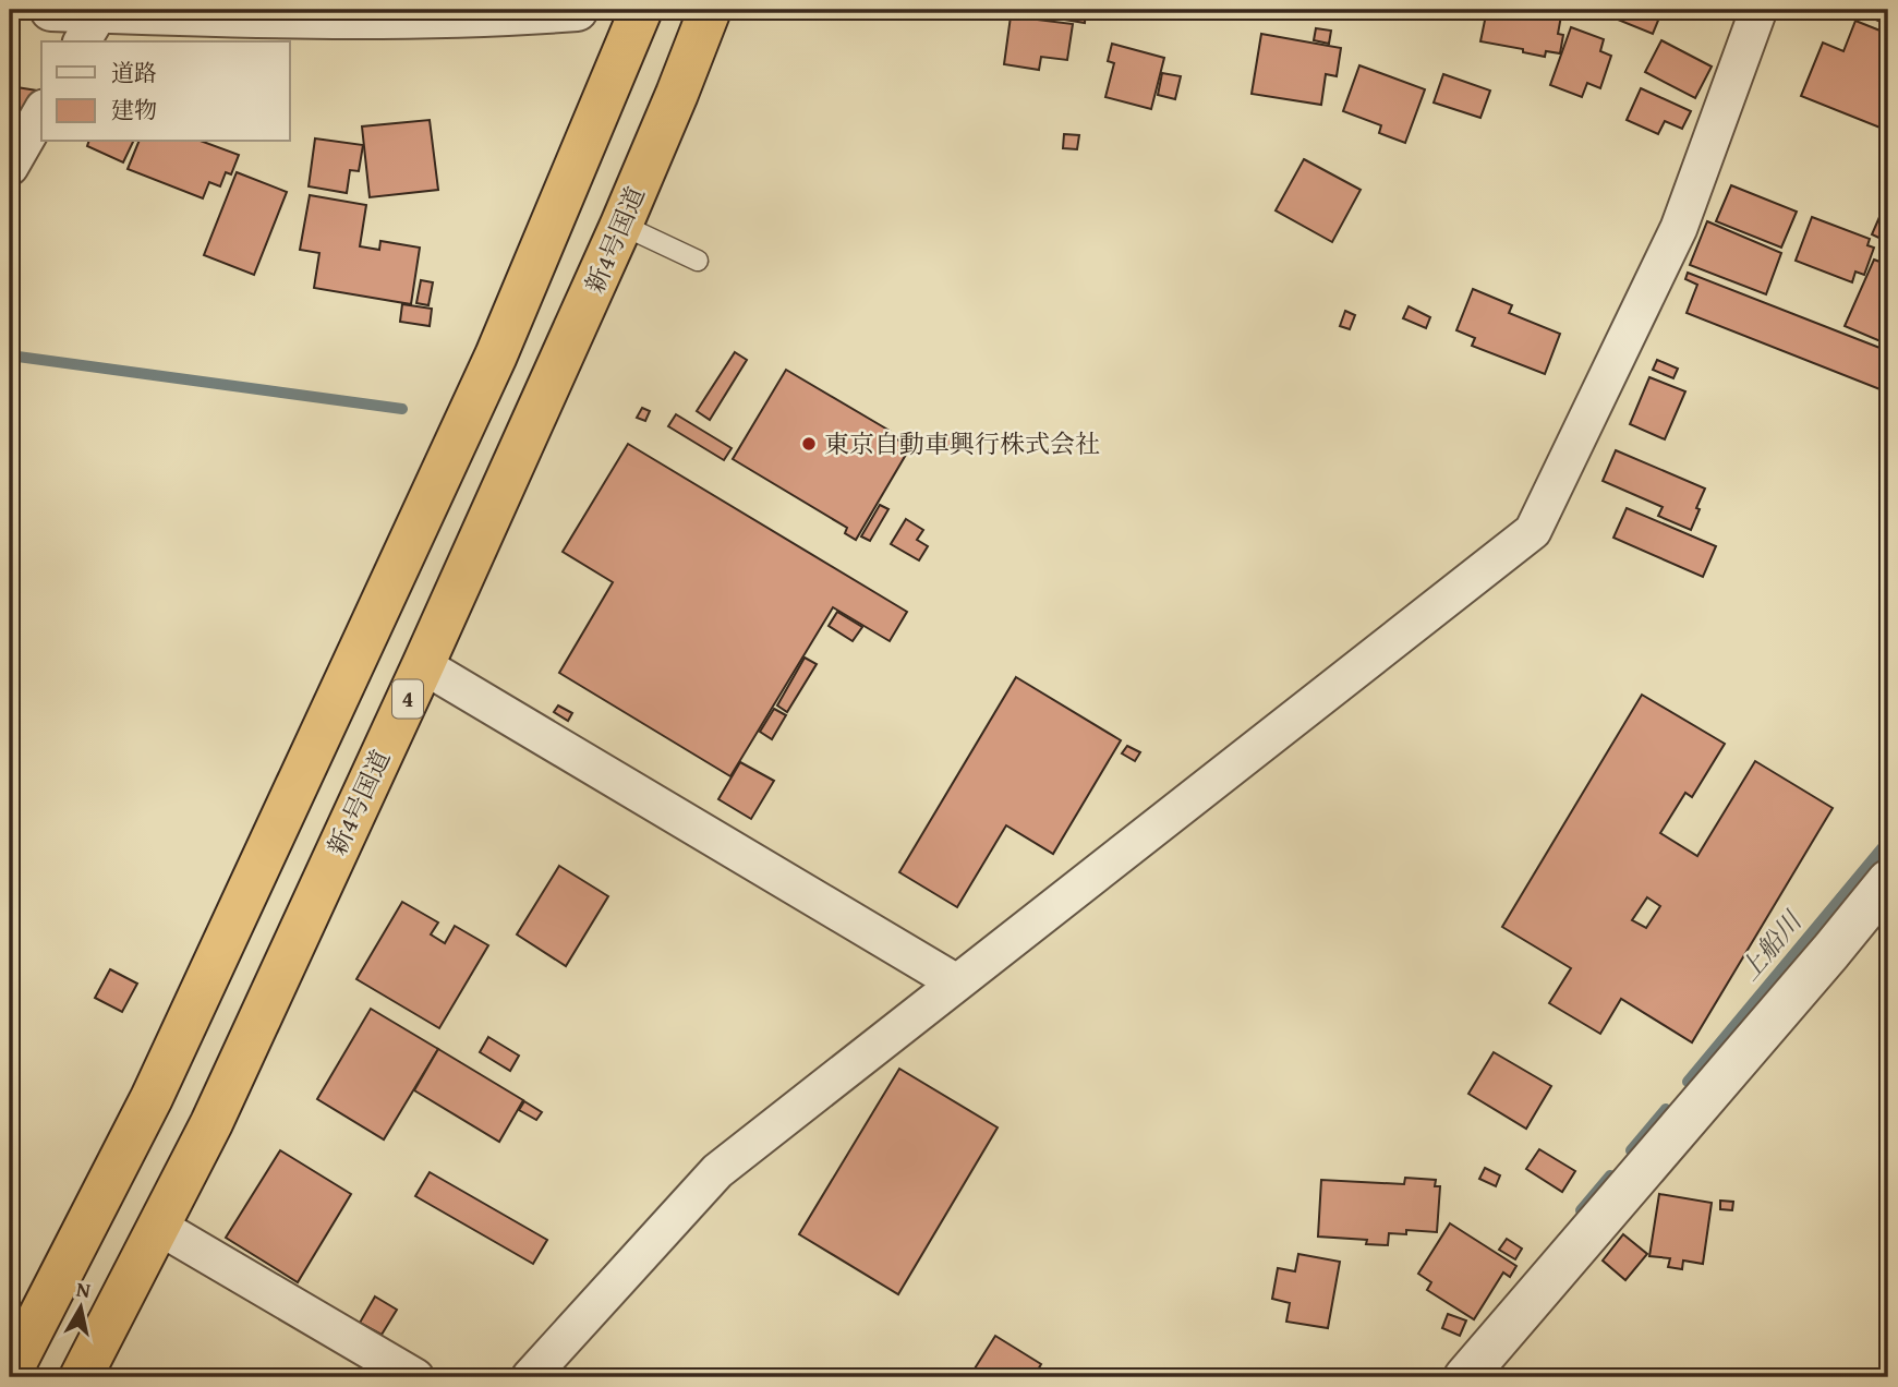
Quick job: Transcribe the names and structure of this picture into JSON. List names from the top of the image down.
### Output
{
  "streets": {
    "highway": ["新4号国道", "4"]
  },
  "water": ["上船川"],
  "places": ["東京自動車興行株式会社"],
  "legend": ["道路", "建物"],
  "north": "top"
}
